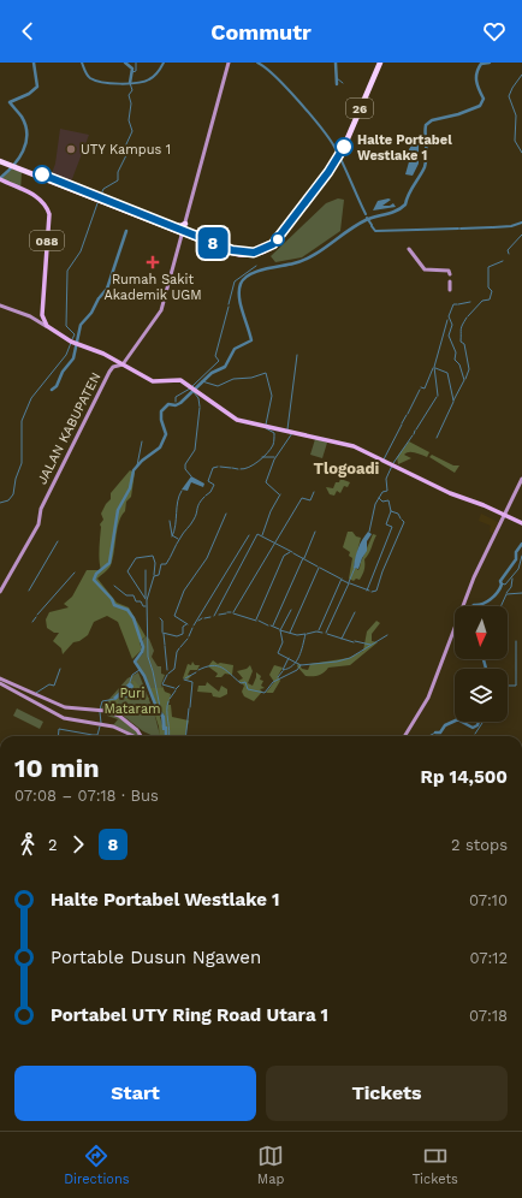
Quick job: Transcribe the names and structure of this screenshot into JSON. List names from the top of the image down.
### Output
{
  "streets": {
    "highway": ["26"],
    "main road": ["088", "JALAN KABUPATEN"]
  },
  "crossings": [
    ["26", "JALAN KABUPATEN"]
  ],
  "districts": ["Tlogoadi"],
  "parks": ["Puri Mataram"],
  "places": {
    "other": ["Halte Portabel Westlake 1", "UTY Kampus 1"],
    "health": ["Rumah Sakit Akademik UGM"]
  },
  "lines": ["bus line 8"],
  "north": "bottom",
  "page": {
    "header": "Commutr",
    "on_map": "8",
    "heading": ["10 min", "07:08 – 07:18 · Bus", "Rp 14,500"],
    "legs": ["2", "8", "2 stops"],
    "list": [
      {
        "name": "Halte Portabel Westlake 1",
        "value": "07:10"
      },
      {
        "name": "Portable Dusun Ngawen",
        "value": "07:12"
      },
      {
        "name": "Portabel UTY Ring Road Utara 1",
        "value": "07:18"
      }
    ],
    "buttons": ["Start", "Tickets"],
    "tabs": ["Directions", "Map", "Tickets"]
  }
}
